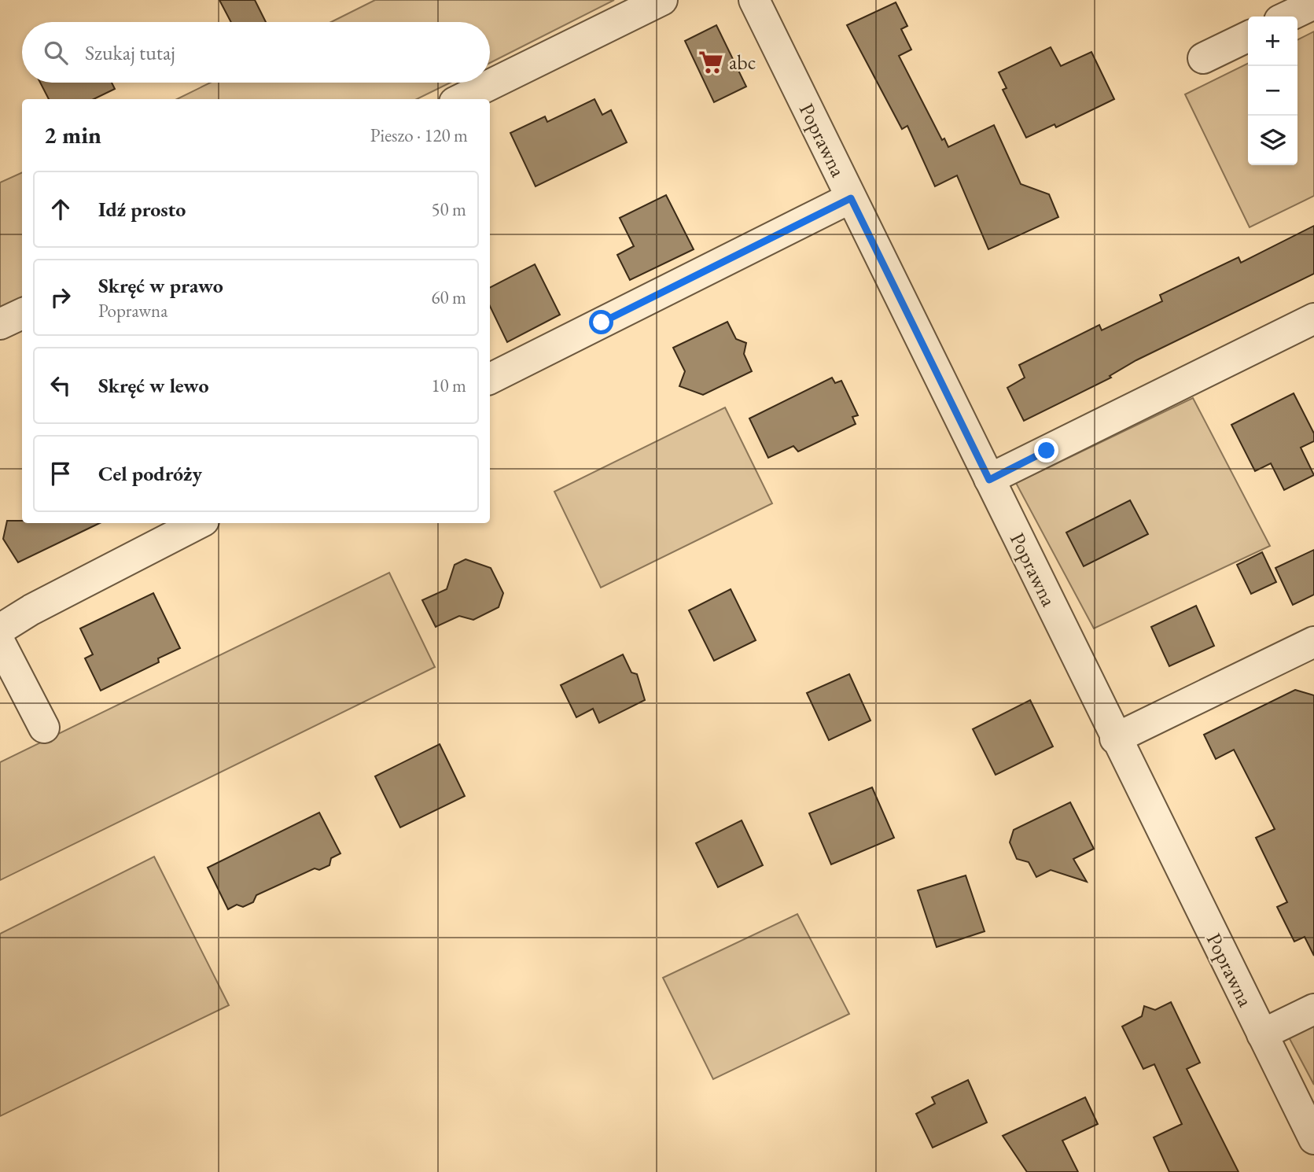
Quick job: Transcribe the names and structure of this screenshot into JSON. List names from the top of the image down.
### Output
{
  "streets": {
    "street": ["Poprawna"]
  },
  "places": {
    "supermarket": ["abc"]
  },
  "page": {
    "map_buttons": ["+", "−"],
    "search": "Szukaj tutaj",
    "heading": ["2 min", "Pieszo · 120 m"],
    "list": [
      ["Idź prosto", "50 m"],
      ["Skręć w prawo", "Poprawna", "60 m"],
      ["Skręć w lewo", "10 m"],
      "Cel podróży"
    ]
  }
}
